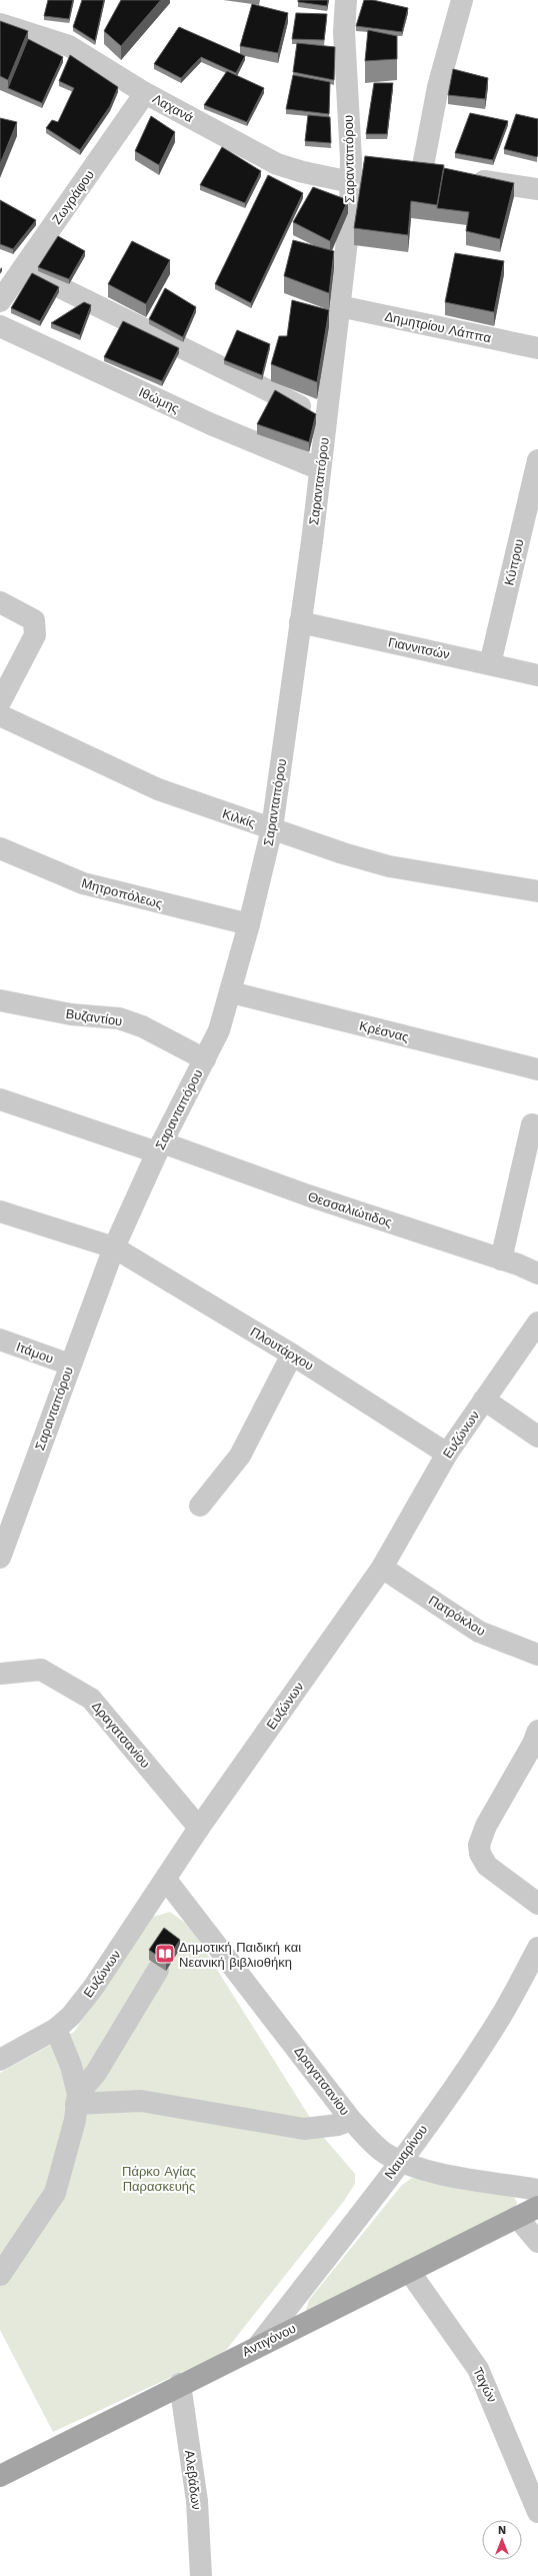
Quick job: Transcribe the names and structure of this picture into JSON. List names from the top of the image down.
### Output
{
  "streets": {
    "main road": ["Αντιγόνου"],
    "street": [
      "Λαχανά",
      "Σαρανταπόρου",
      "Ζωγράφου",
      "Δημητρίου Λάππα",
      "Ιθώμης",
      "Κύπρου",
      "Γιαννιτσών",
      "Κιλκίς",
      "Μητροπόλεως",
      "Βυζαντίου",
      "Κρέσνας",
      "Θεσσαλιώτιδος",
      "Πλουτάρχου",
      "Ιτάμου",
      "Ευζώνων",
      "Πατρόκλου",
      "Δραγατσανίου",
      "Ναυαρίνου",
      "Ταγών",
      "Αλεβάδων"
    ]
  },
  "crossings": [
    ["Λαχανά", "Σαρανταπόρου"],
    ["Λαχανά", "Ζωγράφου"],
    ["Σαρανταπόρου", "Δημητρίου Λάππα"],
    ["Σαρανταπόρου", "Ιθώμης"],
    ["Σαρανταπόρου", "Γιαννιτσών"],
    ["Σαρανταπόρου", "Κιλκίς"],
    ["Σαρανταπόρου", "Μητροπόλεως"],
    ["Σαρανταπόρου", "Βυζαντίου"],
    ["Σαρανταπόρου", "Κρέσνας"],
    ["Σαρανταπόρου", "Θεσσαλιώτιδος"],
    ["Σαρανταπόρου", "Πλουτάρχου"],
    ["Σαρανταπόρου", "Ιτάμου"],
    ["Κύπρου", "Γιαννιτσών"],
    ["Πλουτάρχου", "Ευζώνων"],
    ["Ευζώνων", "Πατρόκλου"],
    ["Ευζώνων", "Δραγατσανίου"],
    ["Δραγατσανίου", "Ναυαρίνου"],
    ["Ναυαρίνου", "Αντιγόνου"],
    ["Αντιγόνου", "Ταγών"],
    ["Αντιγόνου", "Αλεβάδων"]
  ],
  "parks": ["Πάρκο Αγίας Παρασκευής"],
  "places": {
    "library": ["Δημοτική Παιδική και Νεανική βιβλιοθήκη"]
  },
  "north": "top"
}
